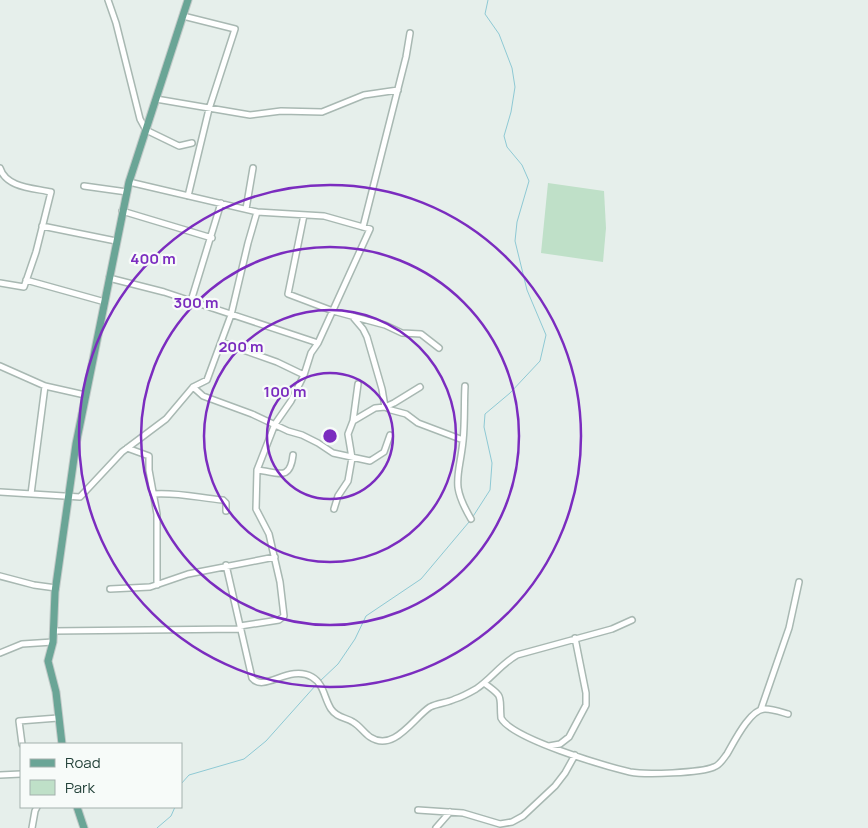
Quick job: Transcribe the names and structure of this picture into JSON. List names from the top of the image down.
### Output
{
  "legend": ["Road", "Park"],
  "rings": [
    "400 m",
    "300 m",
    "200 m",
    "100 m"
  ]
}
